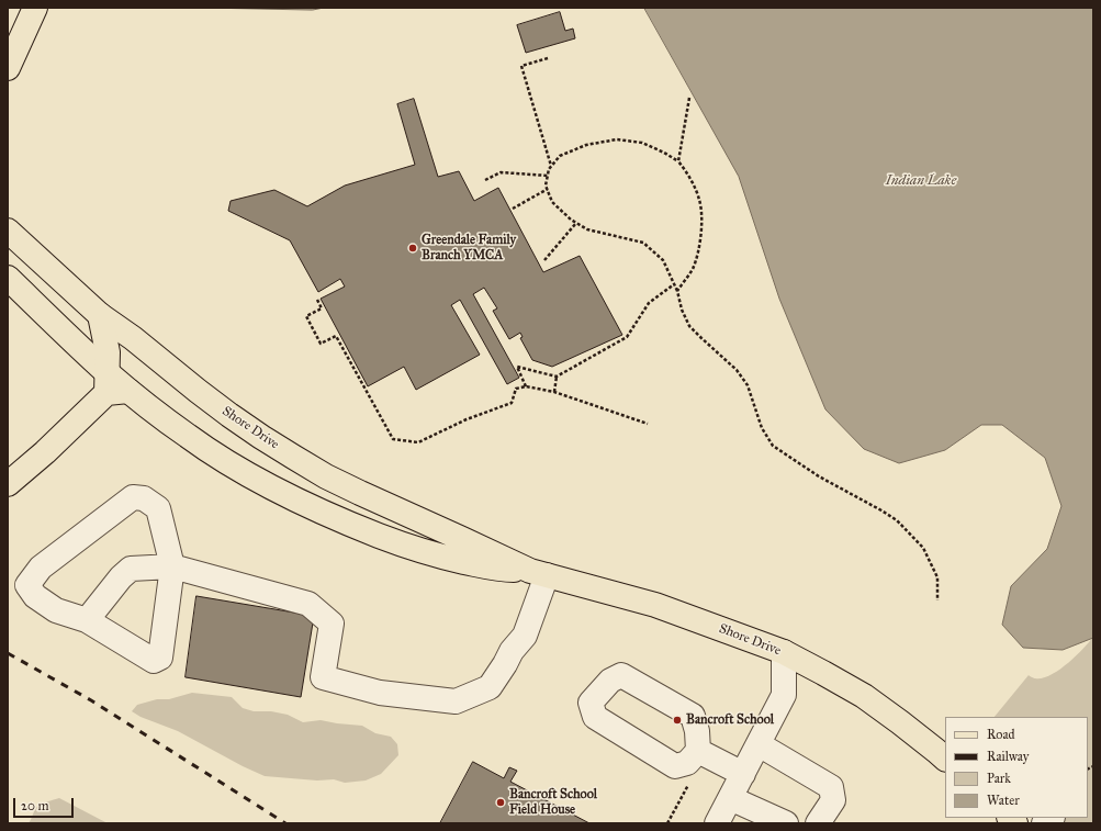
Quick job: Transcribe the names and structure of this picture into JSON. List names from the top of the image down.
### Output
{
  "streets": {
    "main road": ["Shore Drive"]
  },
  "water": ["Indian Lake"],
  "places": ["Greendale Family Branch YMCA", "Bancroft School", "Bancroft School Field House"],
  "legend": [
    "Road",
    "Railway",
    "Park",
    "Water"
  ],
  "scale_bar": "20 m"
}
